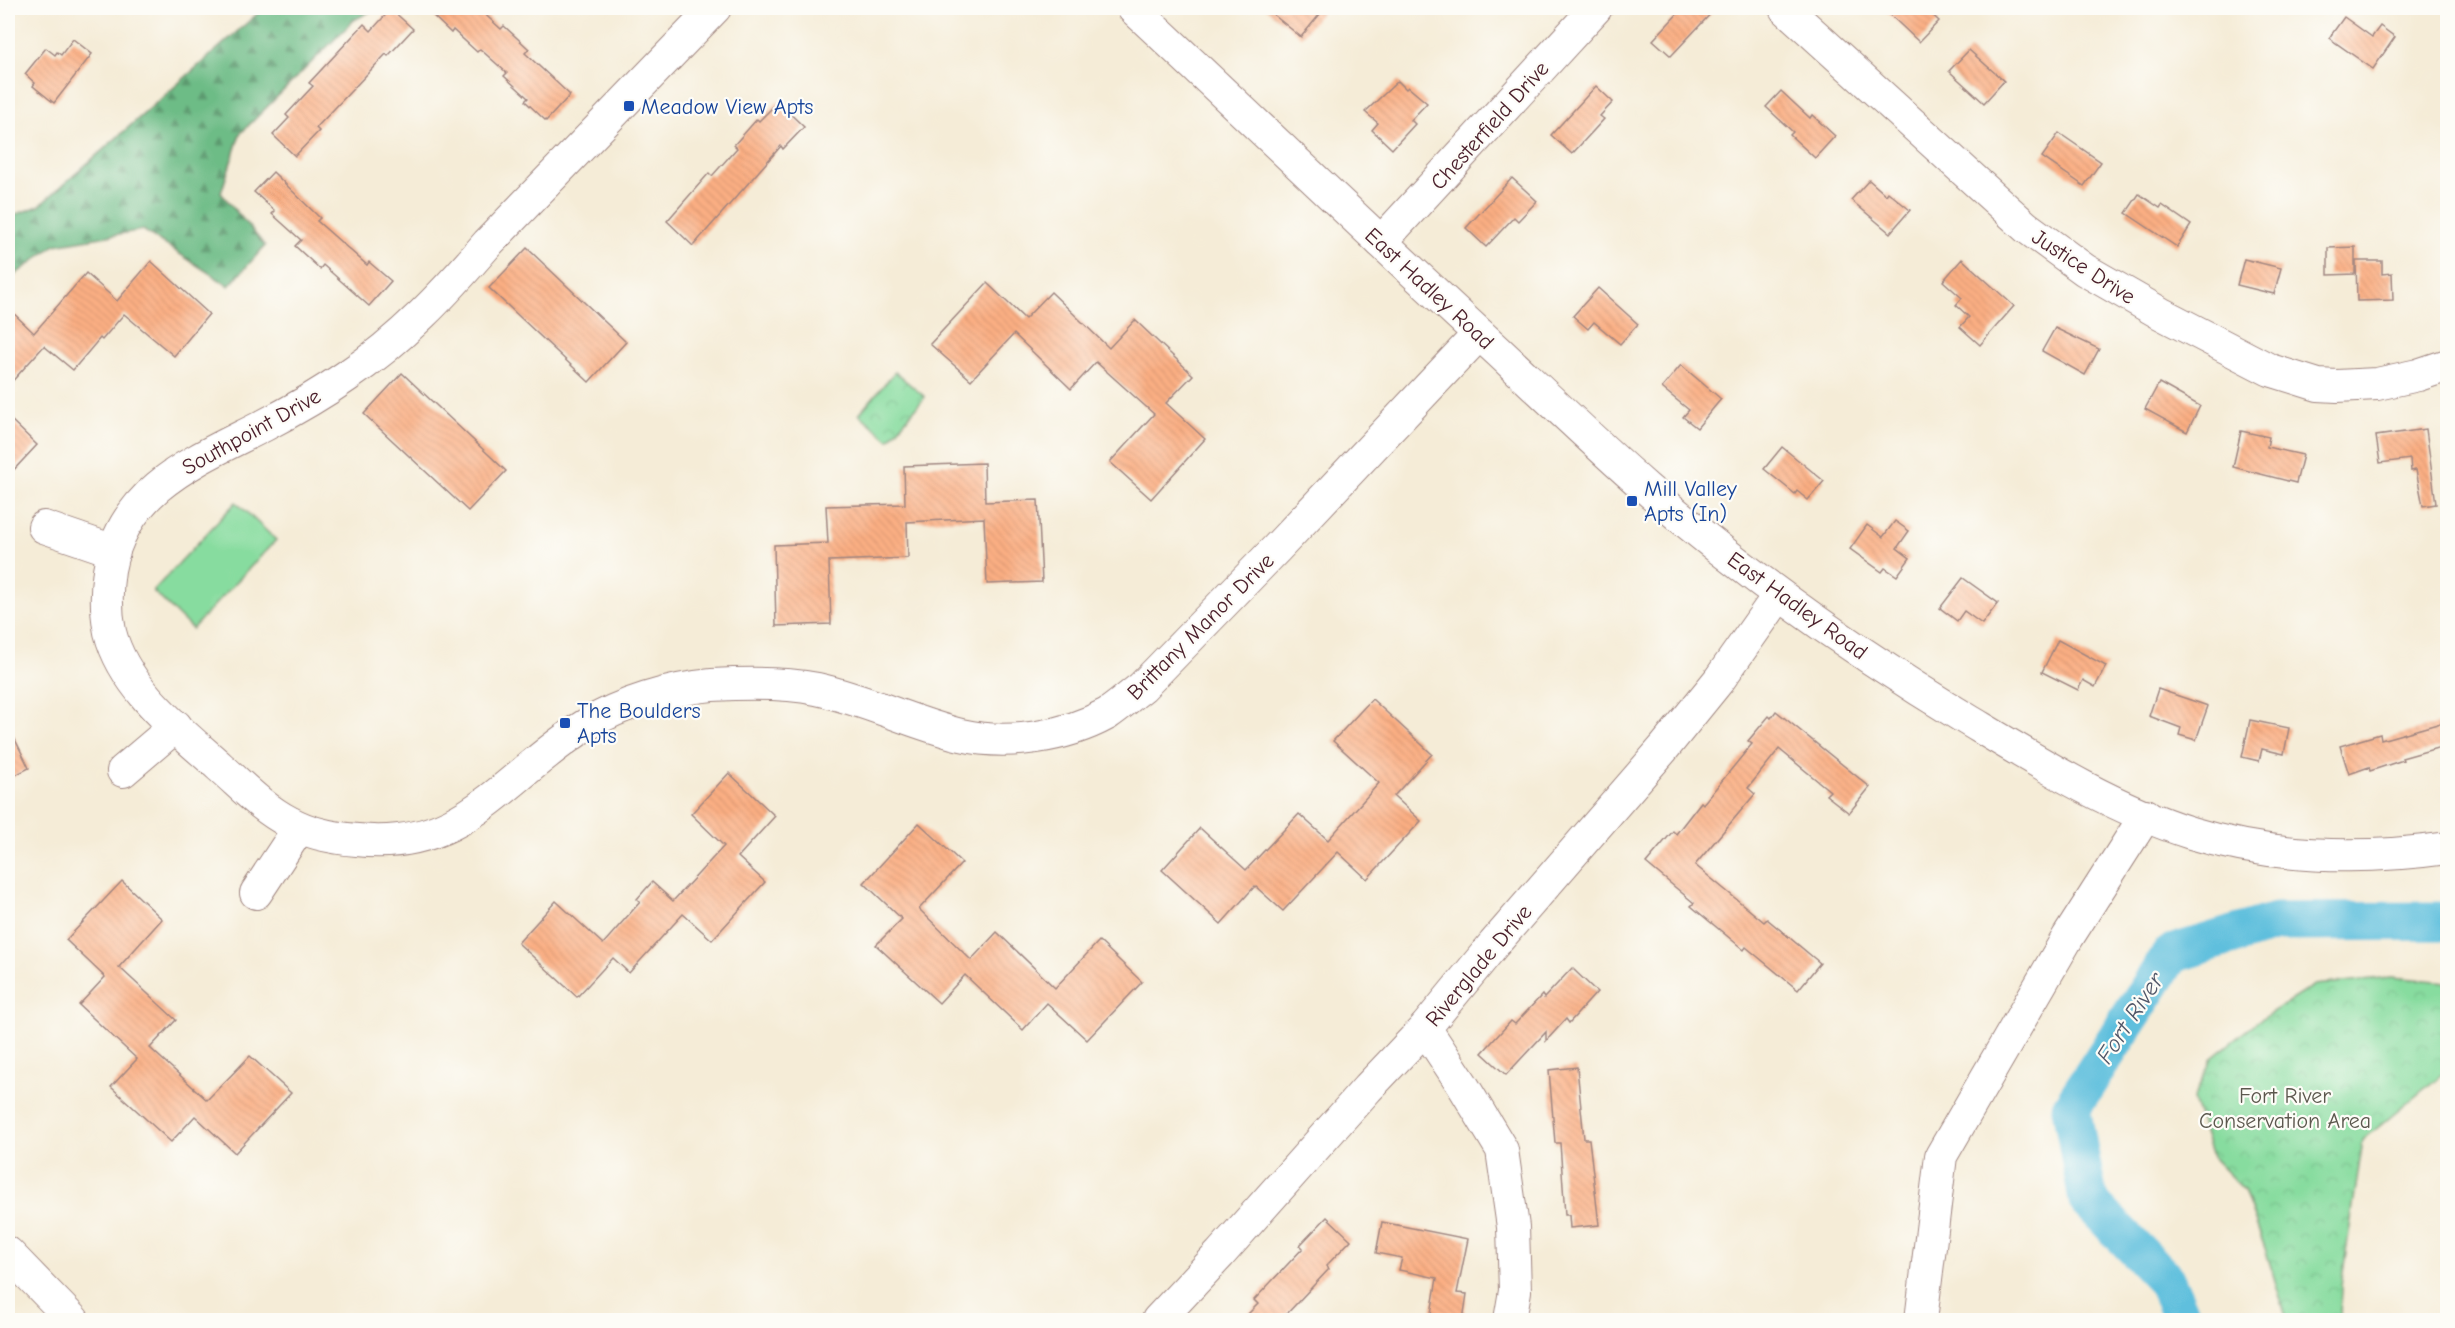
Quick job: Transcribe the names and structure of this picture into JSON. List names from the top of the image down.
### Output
{
  "streets": {
    "street": [
      "Chesterfield Drive",
      "Justice Drive",
      "East Hadley Road",
      "Southpoint Drive",
      "Brittany Manor Drive",
      "Riverglade Drive"
    ]
  },
  "crossings": [
    ["Chesterfield Drive", "East Hadley Road"],
    ["East Hadley Road", "Brittany Manor Drive"],
    ["East Hadley Road", "Riverglade Drive"],
    ["Southpoint Drive", "Brittany Manor Drive"]
  ],
  "water": ["Fort River"],
  "parks": ["Fort River Conservation Area"],
  "places": {
    "transit": ["Meadow View Apts", "Mill Valley Apts (In)", "The Boulders Apts"]
  }
}
